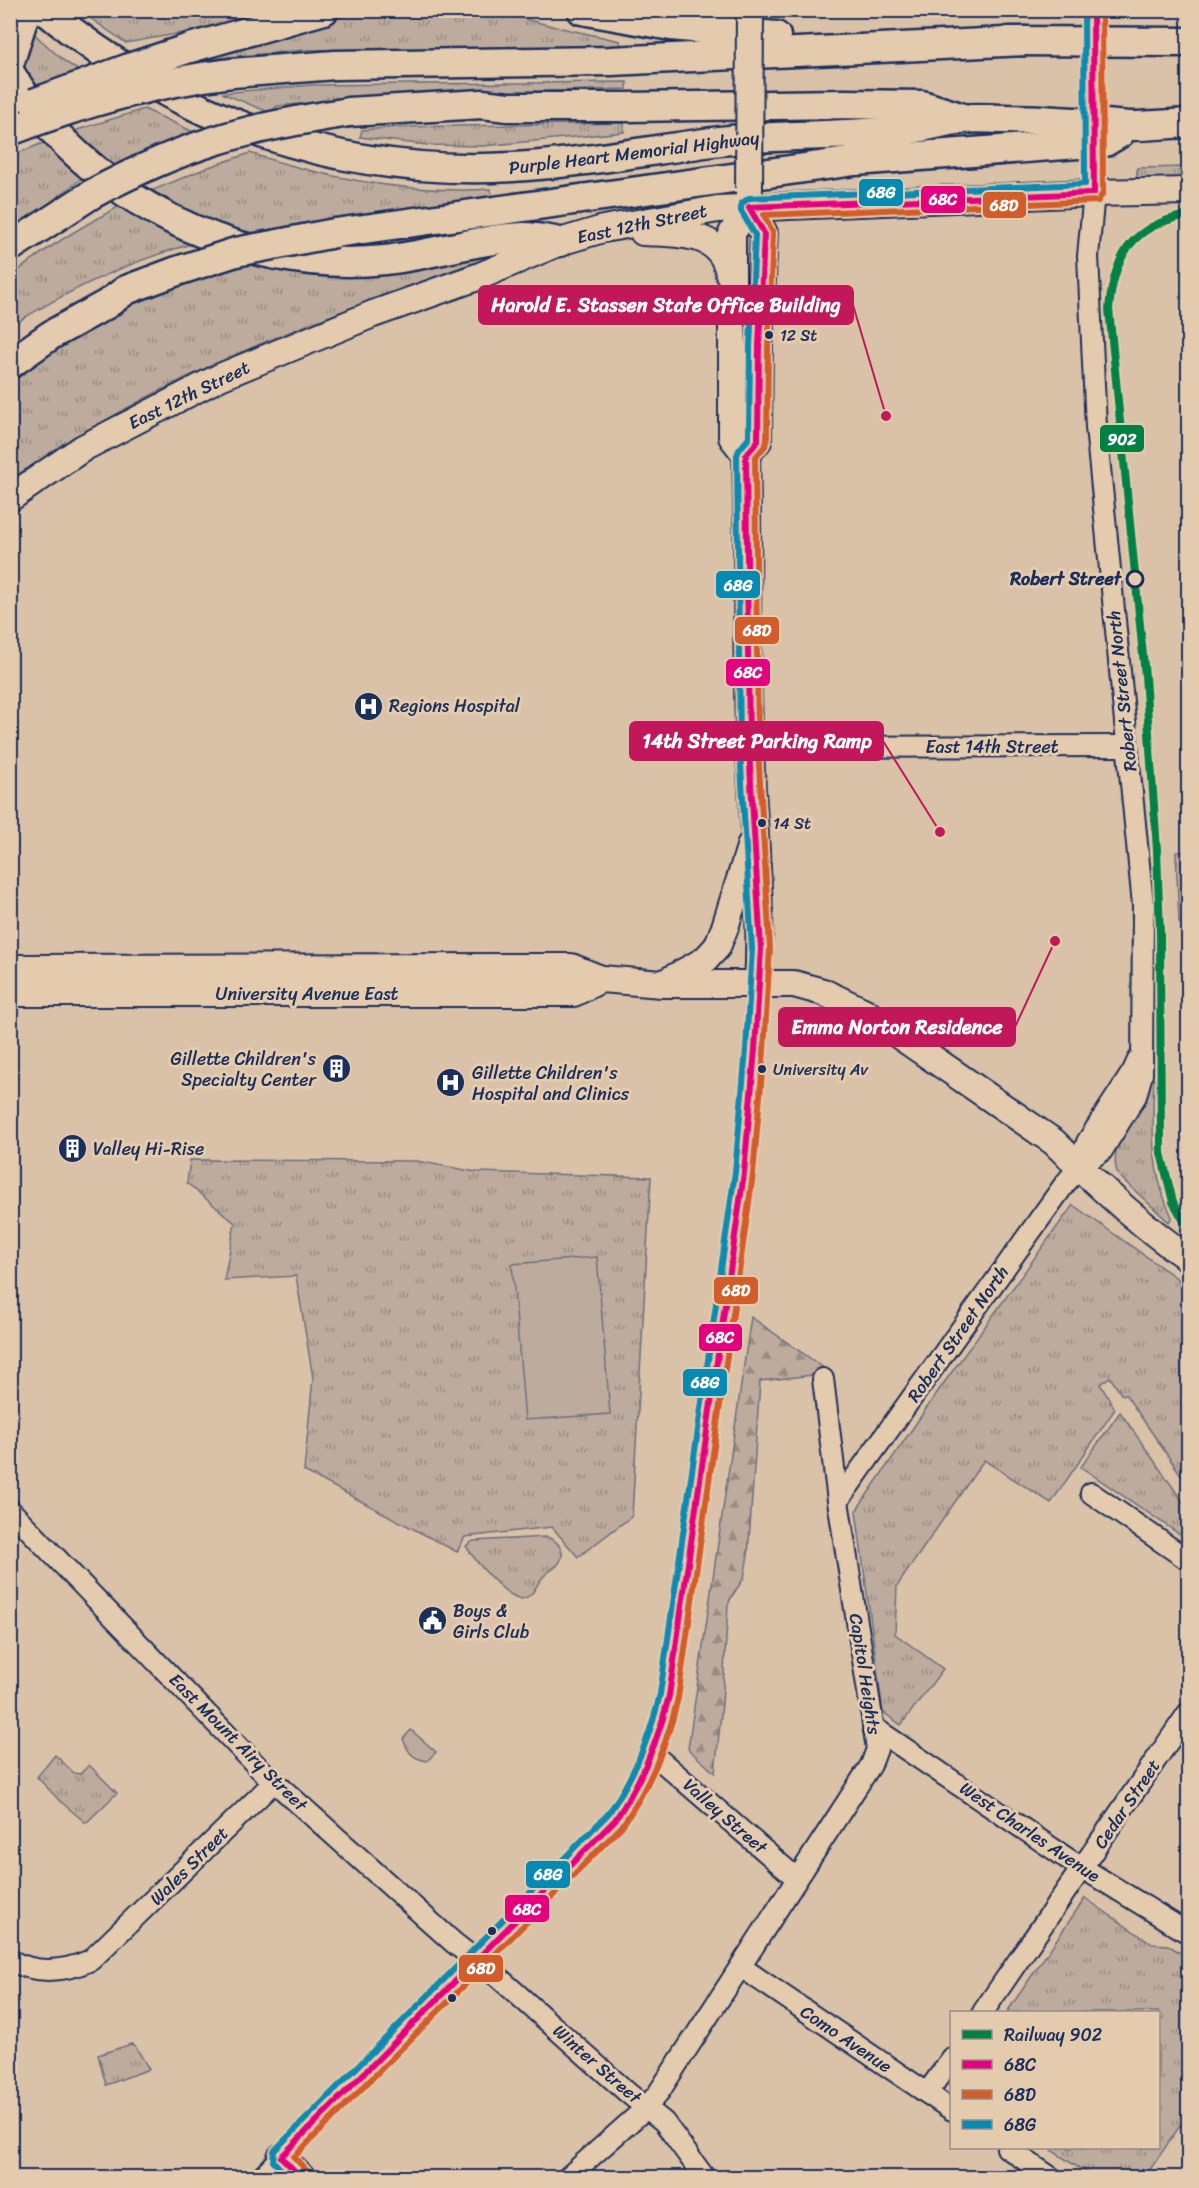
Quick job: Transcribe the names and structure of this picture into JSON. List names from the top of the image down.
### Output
{
  "streets": {
    "highway": ["Purple Heart Memorial Highway"],
    "main road": ["East 12th Street", "University Avenue East"],
    "street": [
      "Robert Street North",
      "East 14th Street",
      "Capitol Heights",
      "East Mount Airy Street",
      "Cedar Street",
      "Valley Street",
      "West Charles Avenue",
      "Wales Street",
      "Como Avenue",
      "Winter Street"
    ]
  },
  "crossings": [
    ["East 12th Street", "Robert Street North"],
    ["Robert Street North", "East 14th Street"],
    ["Robert Street North", "University Avenue East"],
    ["Robert Street North", "Capitol Heights"],
    ["Capitol Heights", "Valley Street"],
    ["Capitol Heights", "West Charles Avenue"],
    ["Capitol Heights", "Como Avenue"],
    ["Capitol Heights", "Winter Street"],
    ["East Mount Airy Street", "Wales Street"],
    ["East Mount Airy Street", "Winter Street"],
    ["Cedar Street", "West Charles Avenue"]
  ],
  "places": {
    "other": [
      "12 St",
      "Harold E. Stassen State Office Building",
      "Robert Street",
      "14 St",
      "14th Street Parking Ramp",
      "Emma Norton Residence",
      "University Av"
    ],
    "hospital": ["Regions Hospital", "Gillette Children's Hospital and Clinics"],
    "building": ["Gillette Children's Specialty Center", "Valley Hi-Rise"],
    "public building": ["Boys & Girls Club"]
  },
  "lines": [
    "transit line 68C",
    "transit line 68D",
    "transit line 68G",
    "rail line 902"
  ],
  "legend": [
    "Railway 902",
    "68C",
    "68D",
    "68G"
  ]
}
